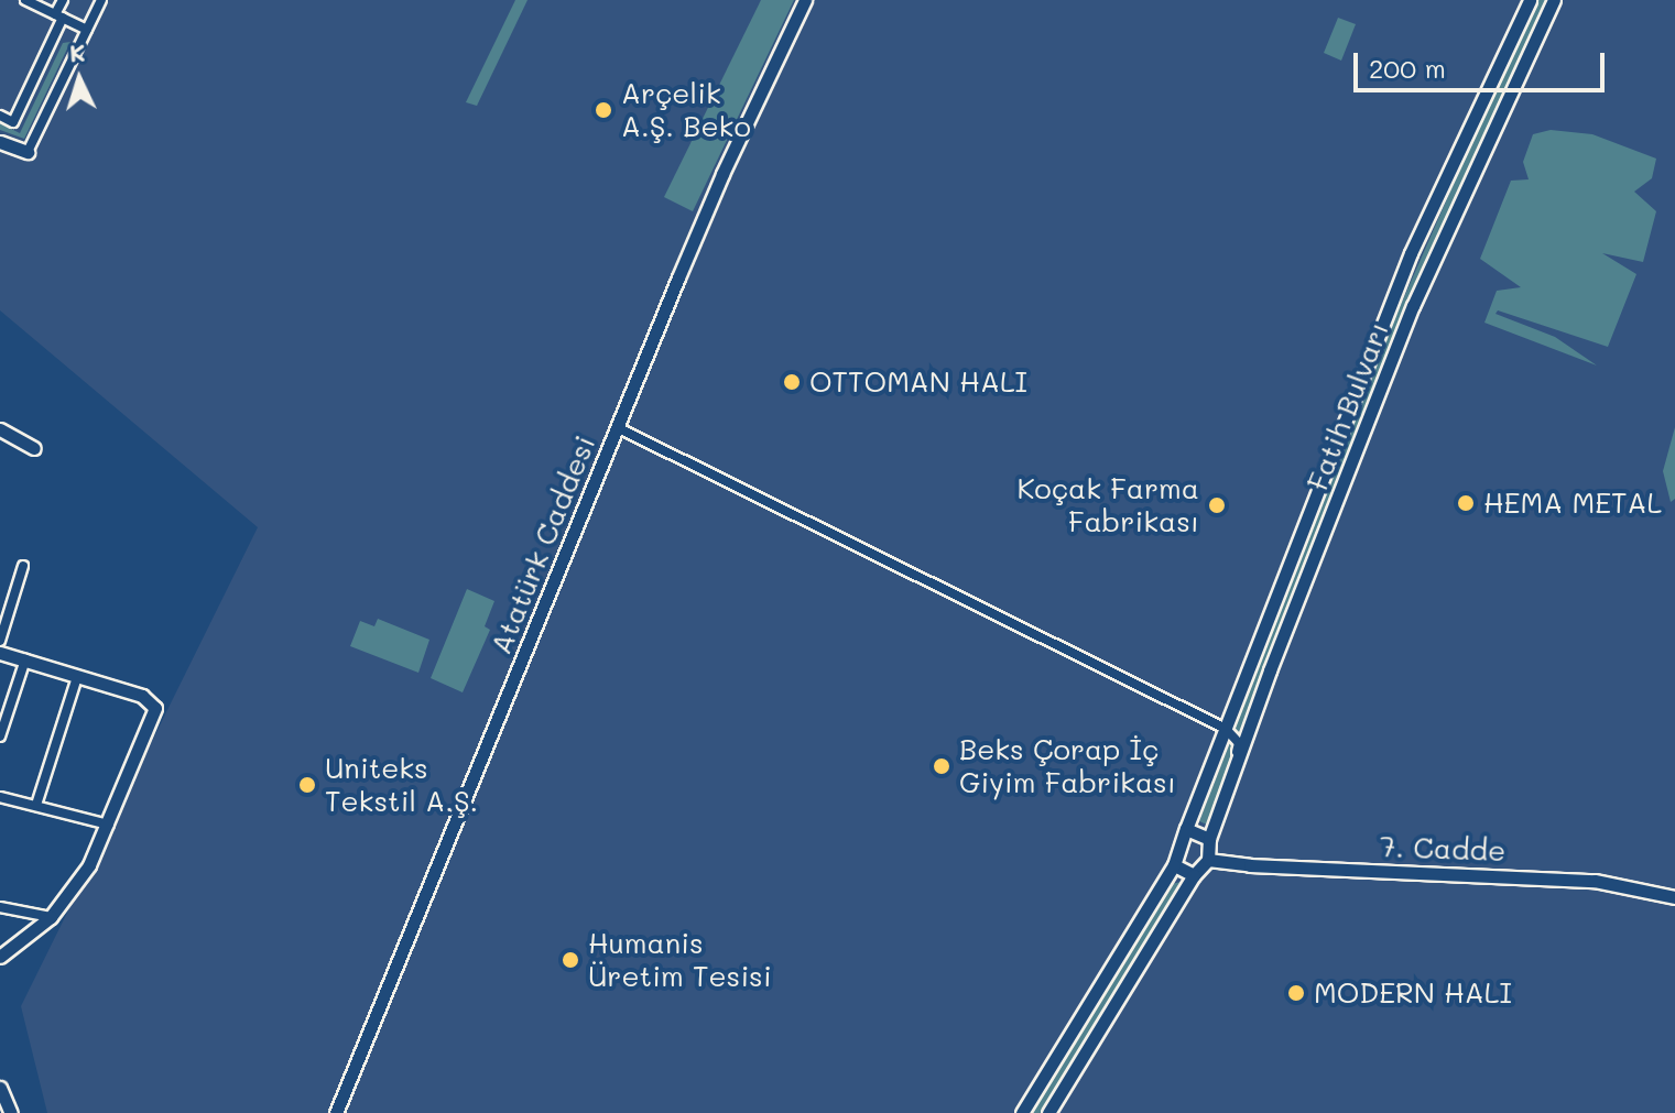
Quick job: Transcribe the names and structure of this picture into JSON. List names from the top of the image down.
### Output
{
  "streets": {
    "main road": ["Fatih Bulvarı", "Atatürk Caddesi", "7. Cadde"]
  },
  "crossings": [
    ["Fatih Bulvarı", "7. Cadde"]
  ],
  "places": [
    "Arçelik A.Ş. Beko",
    "OTTOMAN HALI",
    "HEMA METAL",
    "Koçak Farma Fabrikası",
    "Beks Çorap İç Giyim Fabrikası",
    "Uniteks Tekstil A.Ş.",
    "Humanis Üretim Tesisi",
    "MODERN HALI"
  ],
  "scale_bar": "200 m",
  "north": "top"
}
